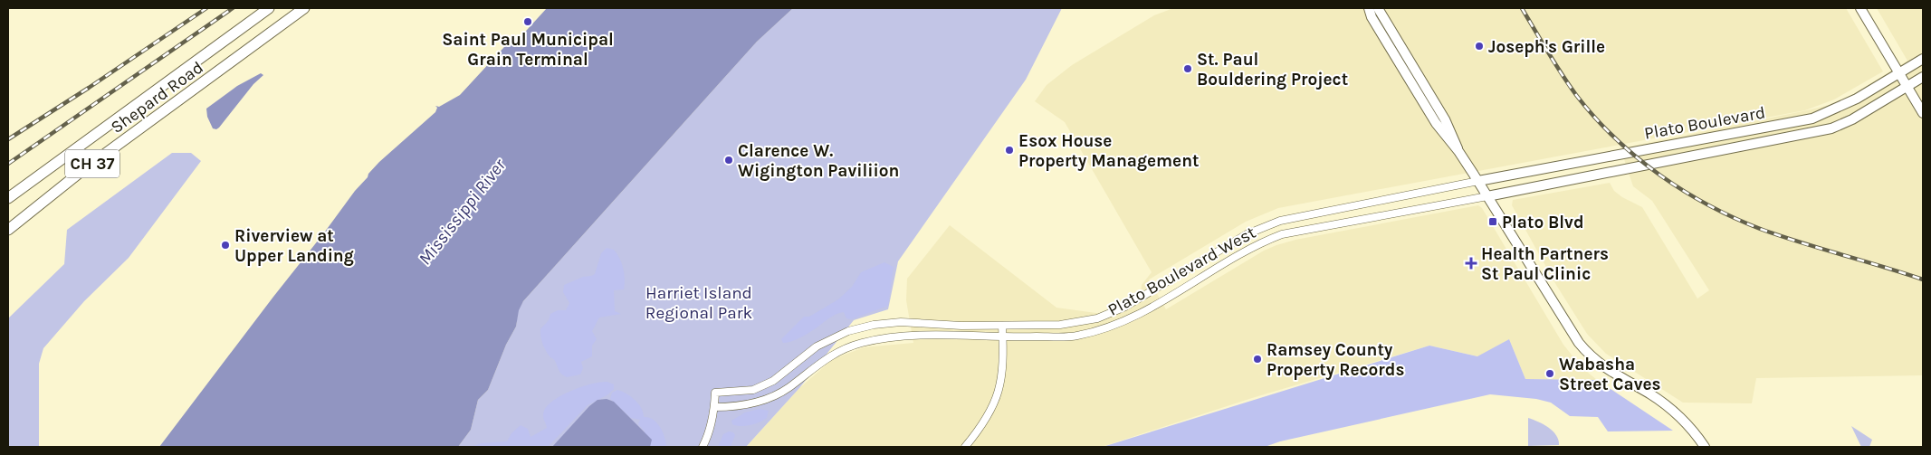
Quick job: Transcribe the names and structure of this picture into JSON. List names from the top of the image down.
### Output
{
  "streets": {
    "highway": ["Shepard Road", "CH 37"],
    "main road": ["Plato Boulevard"],
    "street": ["Plato Boulevard West"]
  },
  "crossings": [
    ["Plato Boulevard", "Plato Boulevard West"]
  ],
  "water": ["Mississippi River"],
  "parks": ["Harriet Island Regional Park"],
  "places": {
    "other": [
      "Saint Paul Municipal Grain Terminal",
      "Joseph's Grille",
      "St. Paul Bouldering Project",
      "Esox House Property Management",
      "Clarence W. Wigington Paviliion",
      "Riverview at Upper Landing",
      "Ramsey County Property Records",
      "Wabasha Street Caves"
    ],
    "transit": ["Plato Blvd"],
    "health": ["Health Partners St Paul Clinic"]
  }
}
